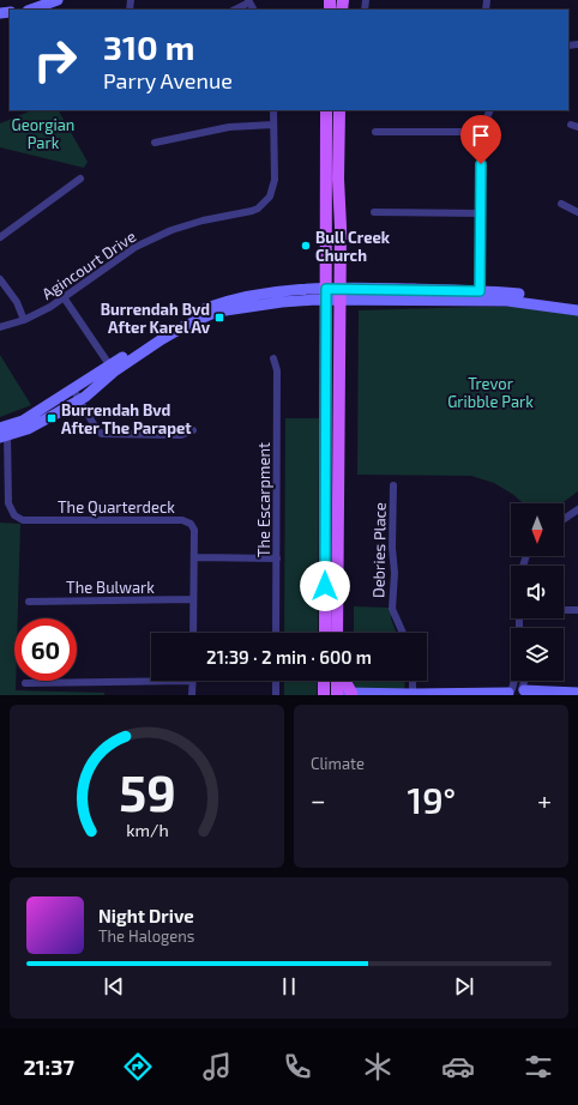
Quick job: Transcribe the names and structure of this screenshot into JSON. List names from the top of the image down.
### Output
{
  "streets": {
    "street": [
      "Agincourt Drive",
      "The Escarpment",
      "The Quarterdeck",
      "Debries Place",
      "The Bulwark"
    ]
  },
  "crossings": [
    ["The Quarterdeck", "The Bulwark"]
  ],
  "parks": ["Georgian Park", "Trevor Gribble Park"],
  "places": {
    "other": ["Bull Creek Church"],
    "transit": ["Burrendah Bvd After Karel Av", "Burrendah Bvd After The Parapet"]
  },
  "north": "bottom",
  "page": {
    "turn": ["310 m", "Parry Avenue"],
    "limit": "60",
    "trip": "21:39 · 2 min · 600 m",
    "tile": "Climate",
    "heat": ["−", "19°", "+"],
    "song": ["Night Drive", "The Halogens"],
    "tabs": "21:37",
    "gauge": ["59", "km/h"]
  }
}
